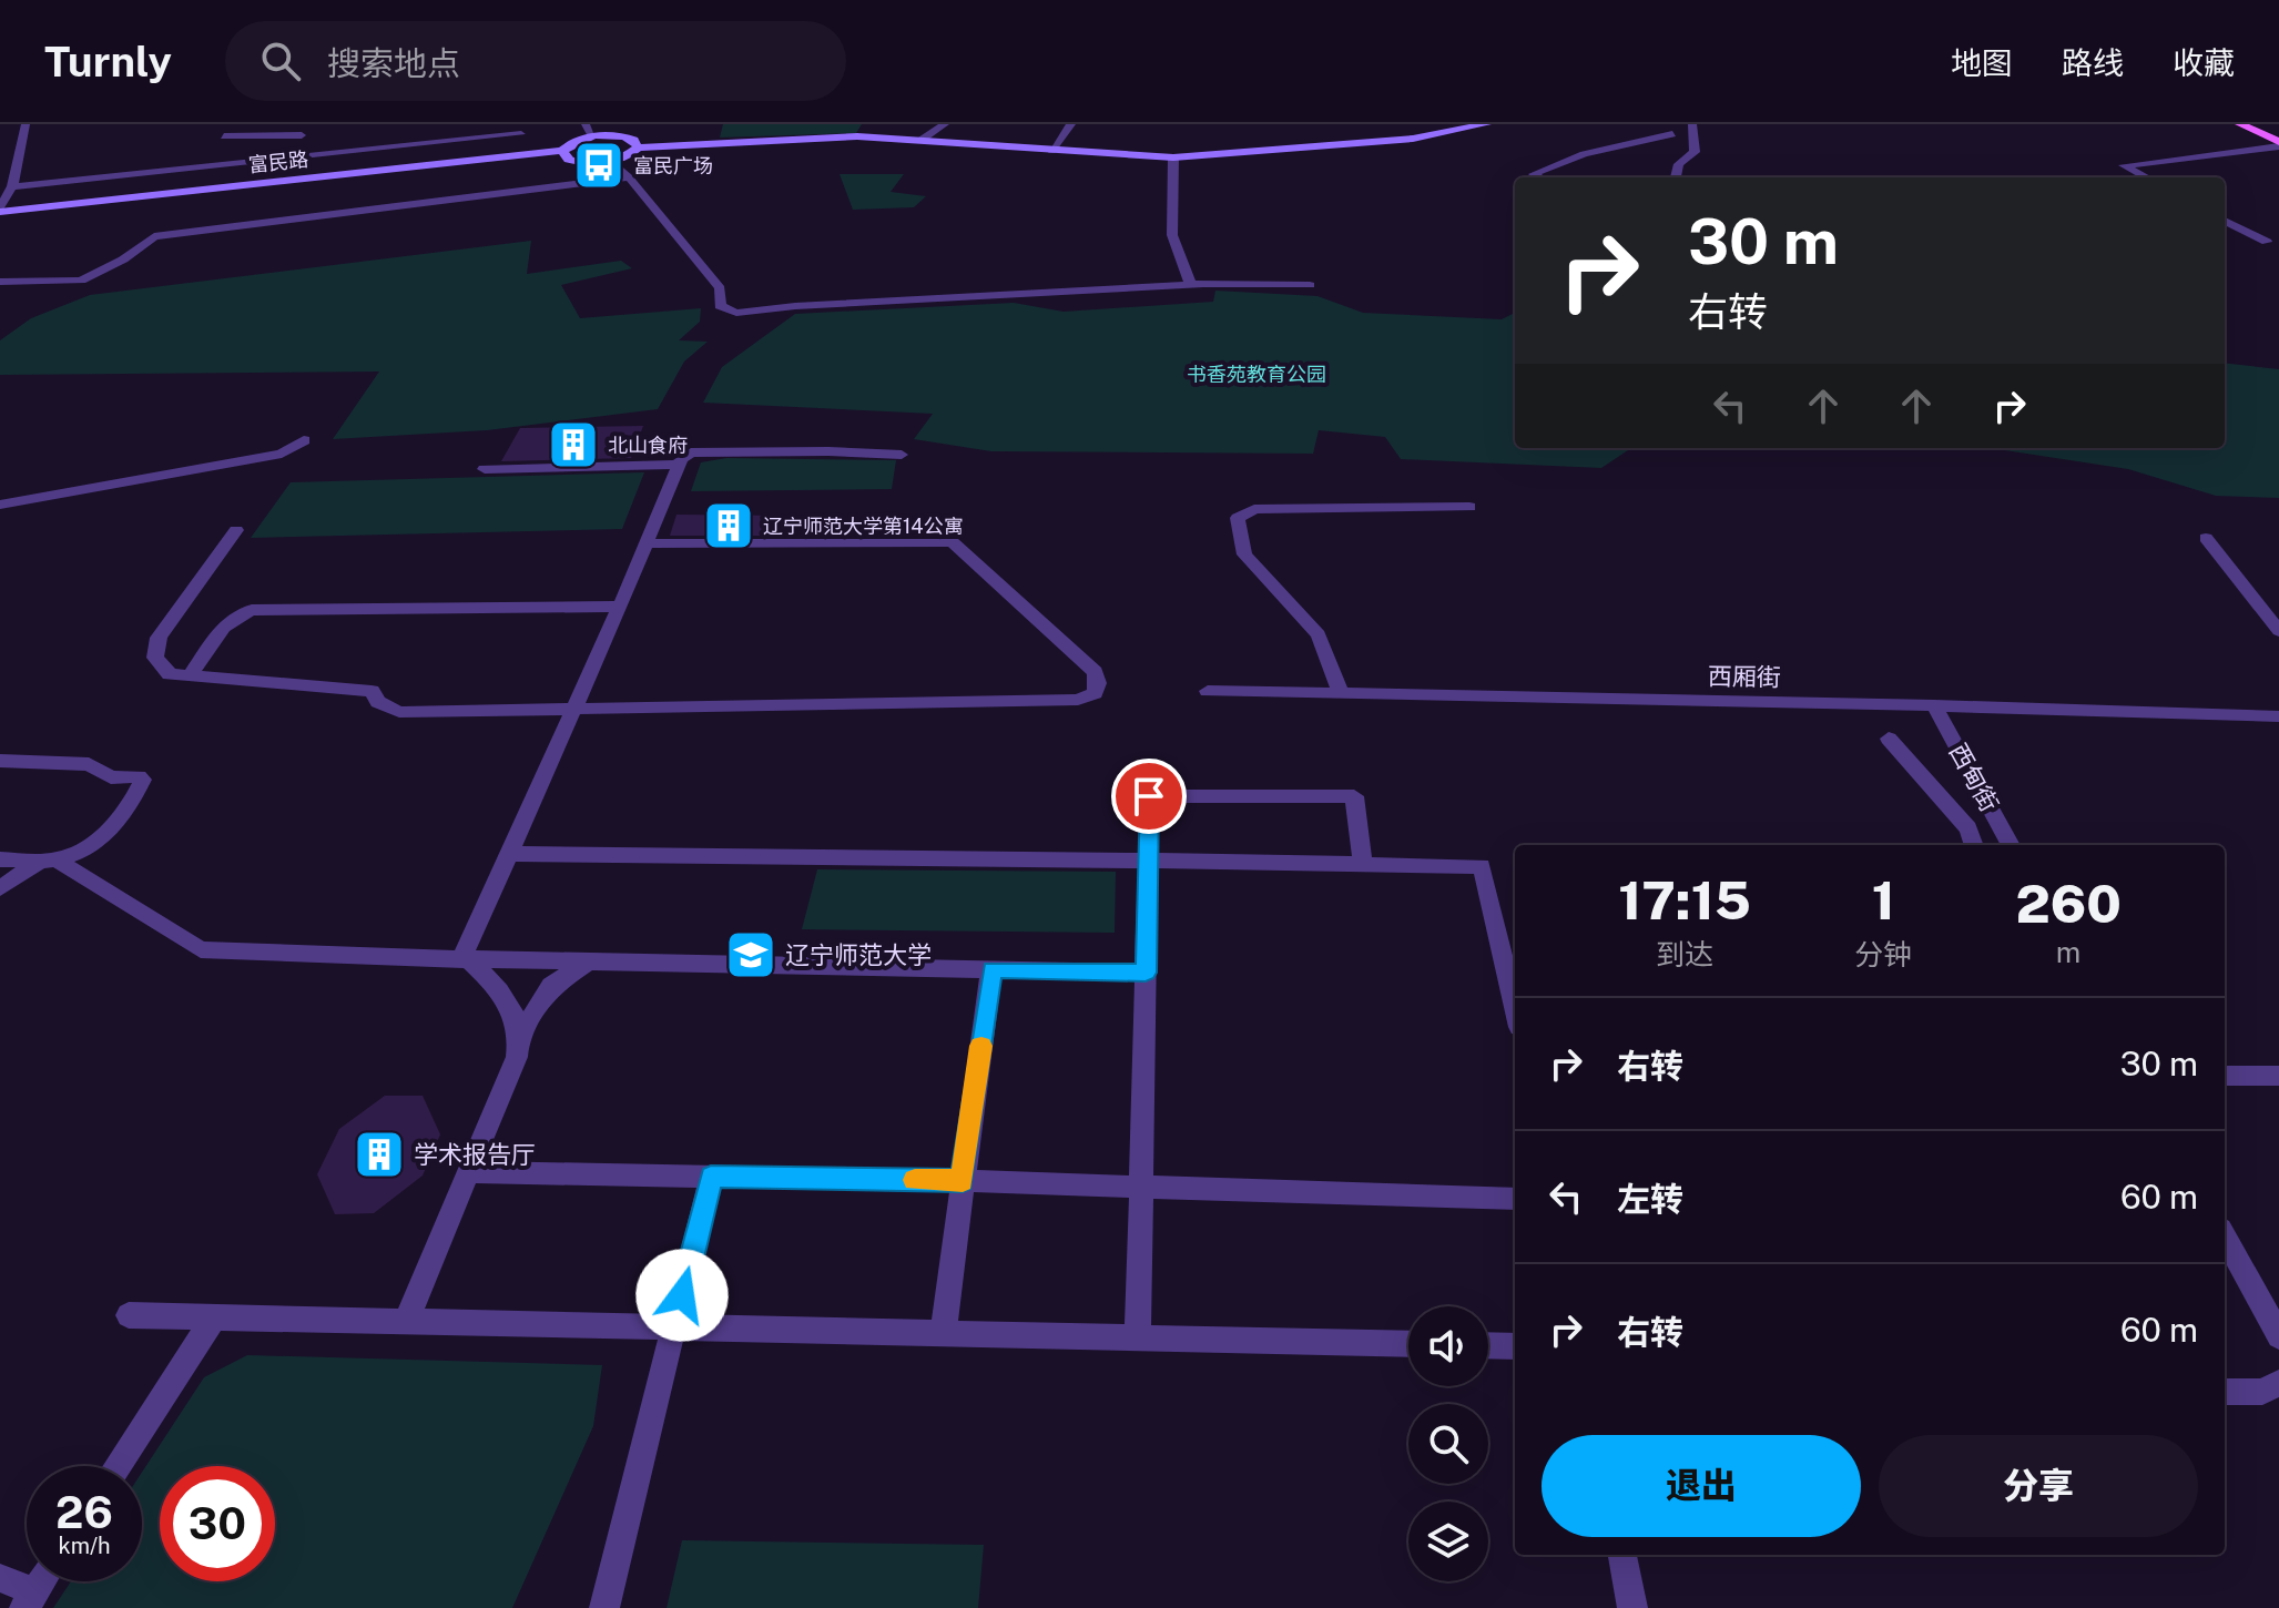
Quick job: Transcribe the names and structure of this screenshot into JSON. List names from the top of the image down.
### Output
{
  "streets": {
    "street": ["富民路", "西厢街", "西甸街"]
  },
  "crossings": [
    ["西厢街", "西甸街"]
  ],
  "parks": ["书香苑教育公园"],
  "places": {
    "bus stop": ["富民广场"],
    "building": ["北山食府", "辽宁师范大学第14公寓", "学术报告厅"],
    "school or university": ["辽宁师范大学"]
  },
  "page": {
    "header": "Turnly",
    "search": "搜索地点",
    "nav": ["地图", "路线", "收藏"],
    "turn": ["30 m", "右转"],
    "eta": [
      "17:15",
      "到达",
      "1",
      "分钟",
      "260",
      "m"
    ],
    "list": [
      {
        "name": "右转",
        "value": "30 m"
      },
      {
        "name": "左转",
        "value": "60 m"
      },
      {
        "name": "右转",
        "value": "60 m"
      }
    ],
    "buttons": ["退出", "分享"],
    "speed": "26 km/h",
    "limit": "30"
  }
}
